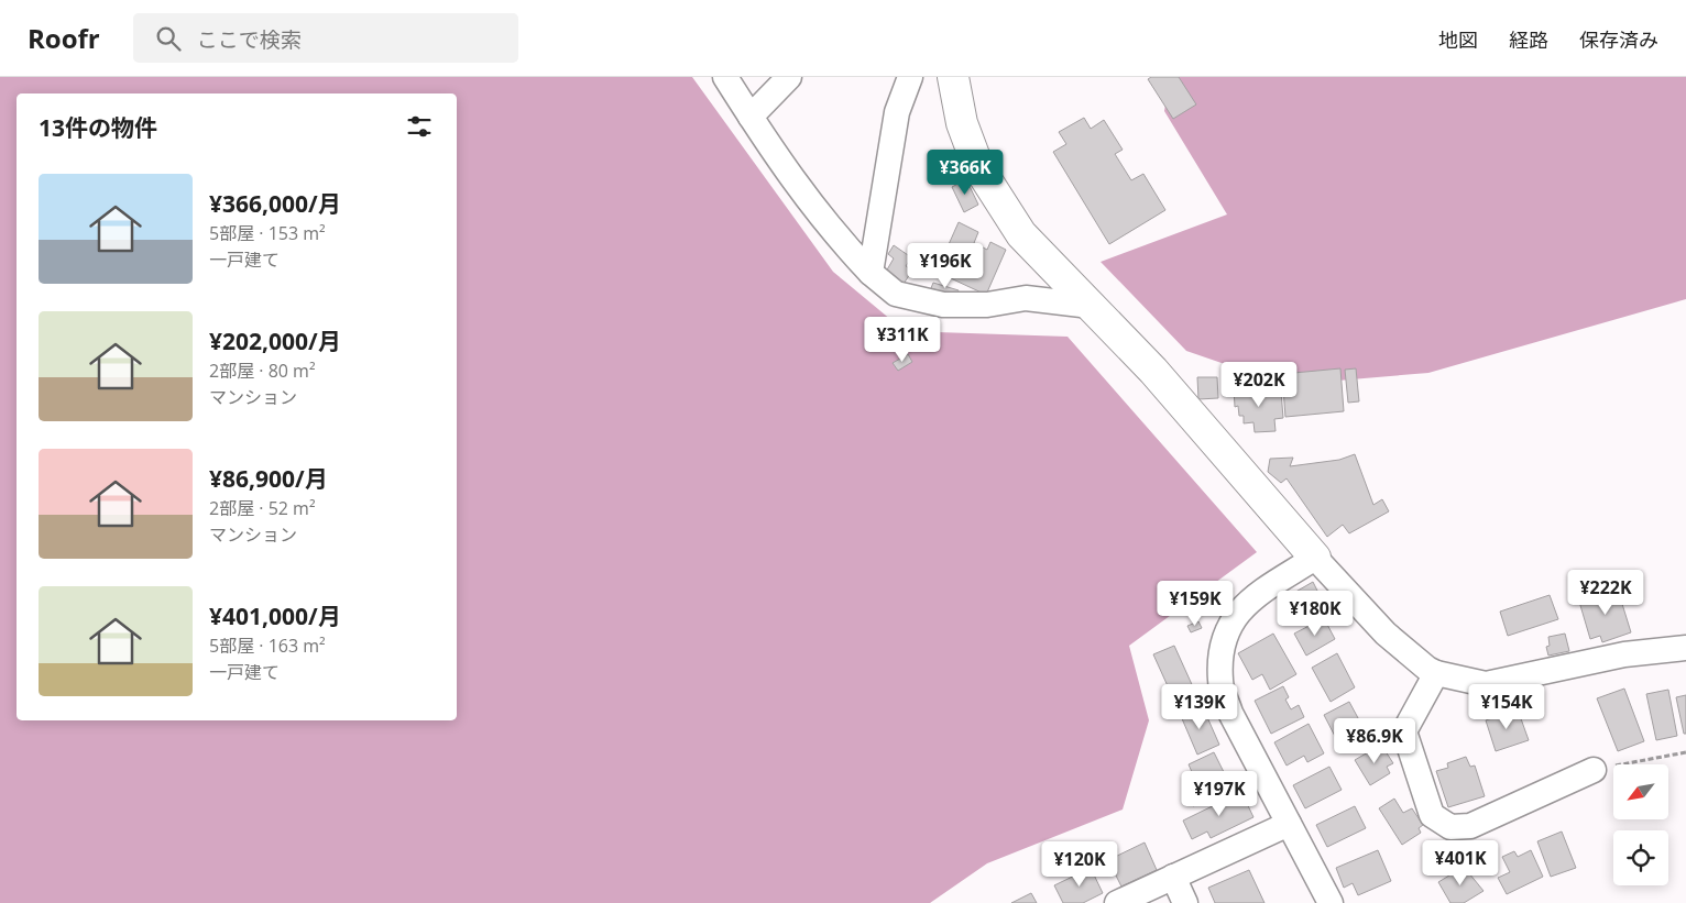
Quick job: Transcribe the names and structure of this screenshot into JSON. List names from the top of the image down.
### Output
{
  "north": "bottom left",
  "page": {
    "header": "Roofr",
    "search": "ここで検索",
    "nav": ["地図", "経路", "保存済み"],
    "heading": "13件の物件",
    "price": [
      "¥366K",
      "¥196K",
      "¥311K",
      "¥202K",
      "¥222K",
      "¥159K",
      "¥180K",
      "¥139K",
      "¥154K",
      "¥86.9K",
      "¥197K",
      "¥401K",
      "¥120K"
    ],
    "list": [
      {
        "name": "¥366,000/月",
        "note": "5部屋 · 153 m² · 一戸建て"
      },
      {
        "name": "¥202,000/月",
        "note": "2部屋 · 80 m² · マンション"
      },
      {
        "name": "¥86,900/月",
        "note": "2部屋 · 52 m² · マンション"
      },
      {
        "name": "¥401,000/月",
        "note": "5部屋 · 163 m² · 一戸建て"
      }
    ]
  }
}
